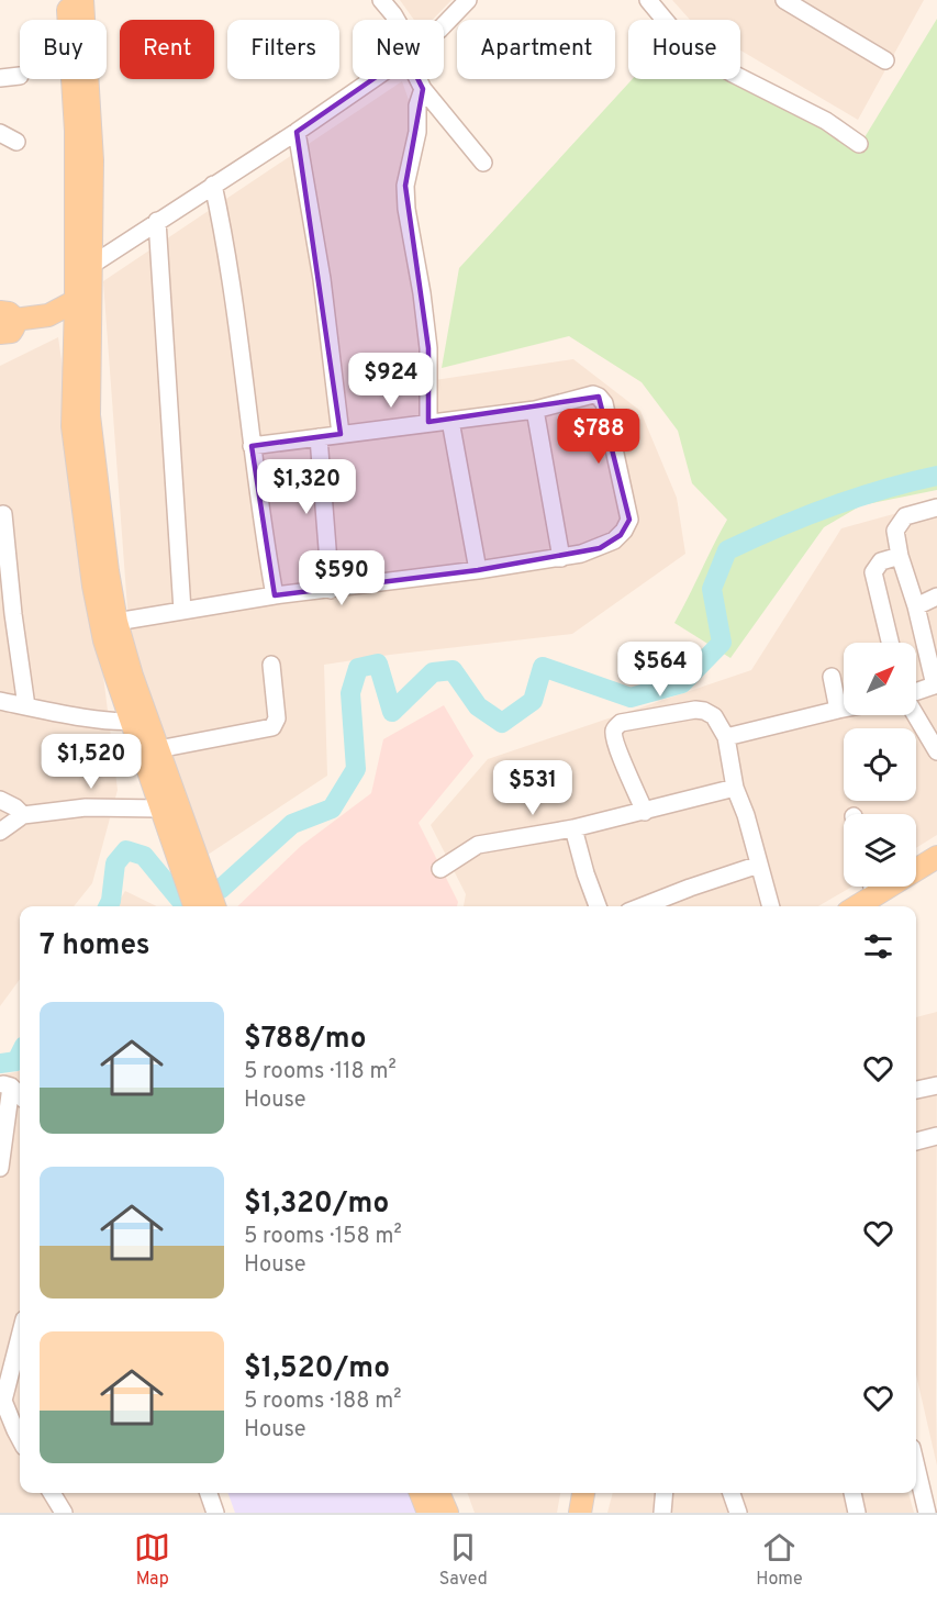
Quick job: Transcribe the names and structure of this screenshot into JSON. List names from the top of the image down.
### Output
{
  "north": "top right",
  "page": {
    "chip": [
      "Buy",
      "Rent",
      "Filters",
      "New",
      "Apartment",
      "House"
    ],
    "price": [
      "$924",
      "$788",
      "$1,320",
      "$590",
      "$564",
      "$1,520",
      "$531"
    ],
    "heading": "7 homes",
    "list": [
      {
        "name": "$788/mo",
        "note": "5 rooms · 118 m² · House"
      },
      {
        "name": "$1,320/mo",
        "note": "5 rooms · 158 m² · House"
      },
      {
        "name": "$1,520/mo",
        "note": "5 rooms · 188 m² · House"
      }
    ],
    "tabs": ["Map", "Saved", "Home"]
  }
}
